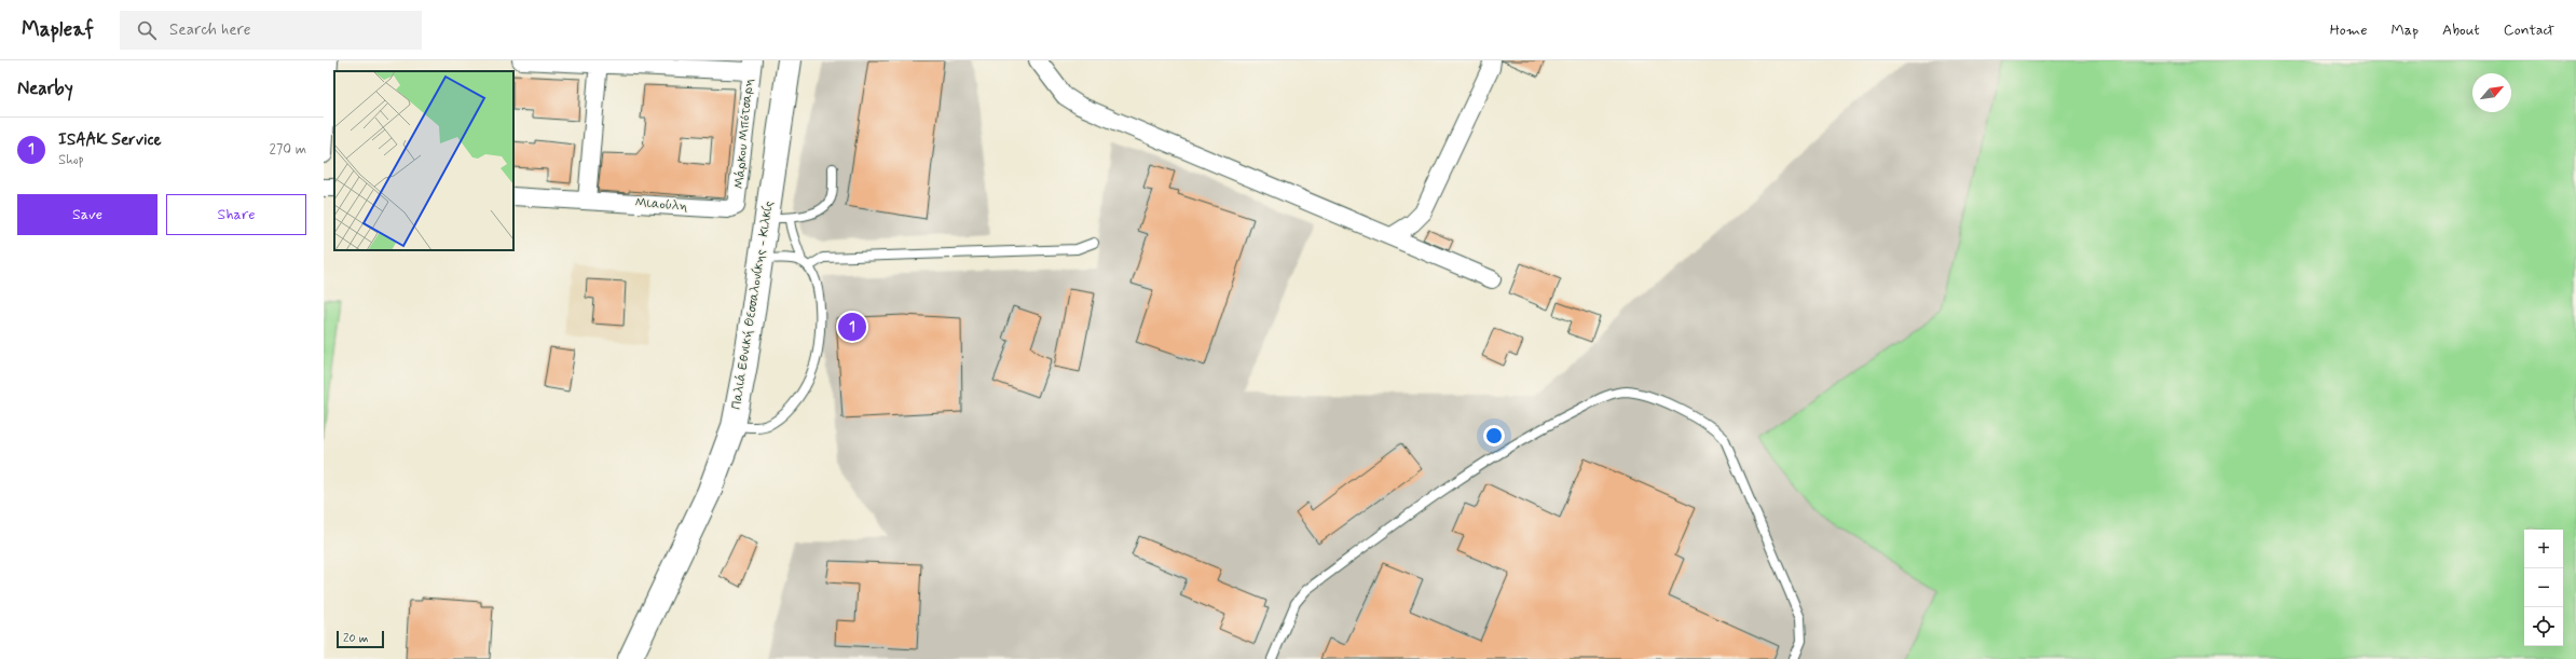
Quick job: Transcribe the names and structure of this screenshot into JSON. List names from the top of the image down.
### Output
{
  "streets": {
    "main road": ["Παλιά Εθνική Θεσσαλονίκης - Κιλκίς"],
    "street": ["Μάρκου Μπότσαρη", "Μιαούλη"]
  },
  "crossings": [
    ["Μάρκου Μπότσαρη", "Μιαούλη"]
  ],
  "scale_bar": "20 m",
  "north": "top right",
  "page": {
    "header": "Mapleaf",
    "search": "Search here",
    "nav": [
      "Home",
      "Map",
      "About",
      "Contact"
    ],
    "heading": "Nearby",
    "list": [
      {
        "mark": "1",
        "name": "ISAAK Service",
        "note": "Shop",
        "value": "270 m"
      }
    ],
    "buttons": ["Save", "Share"],
    "pins": "1",
    "map_buttons": ["+", "−"],
    "scale": "20 m"
  }
}
